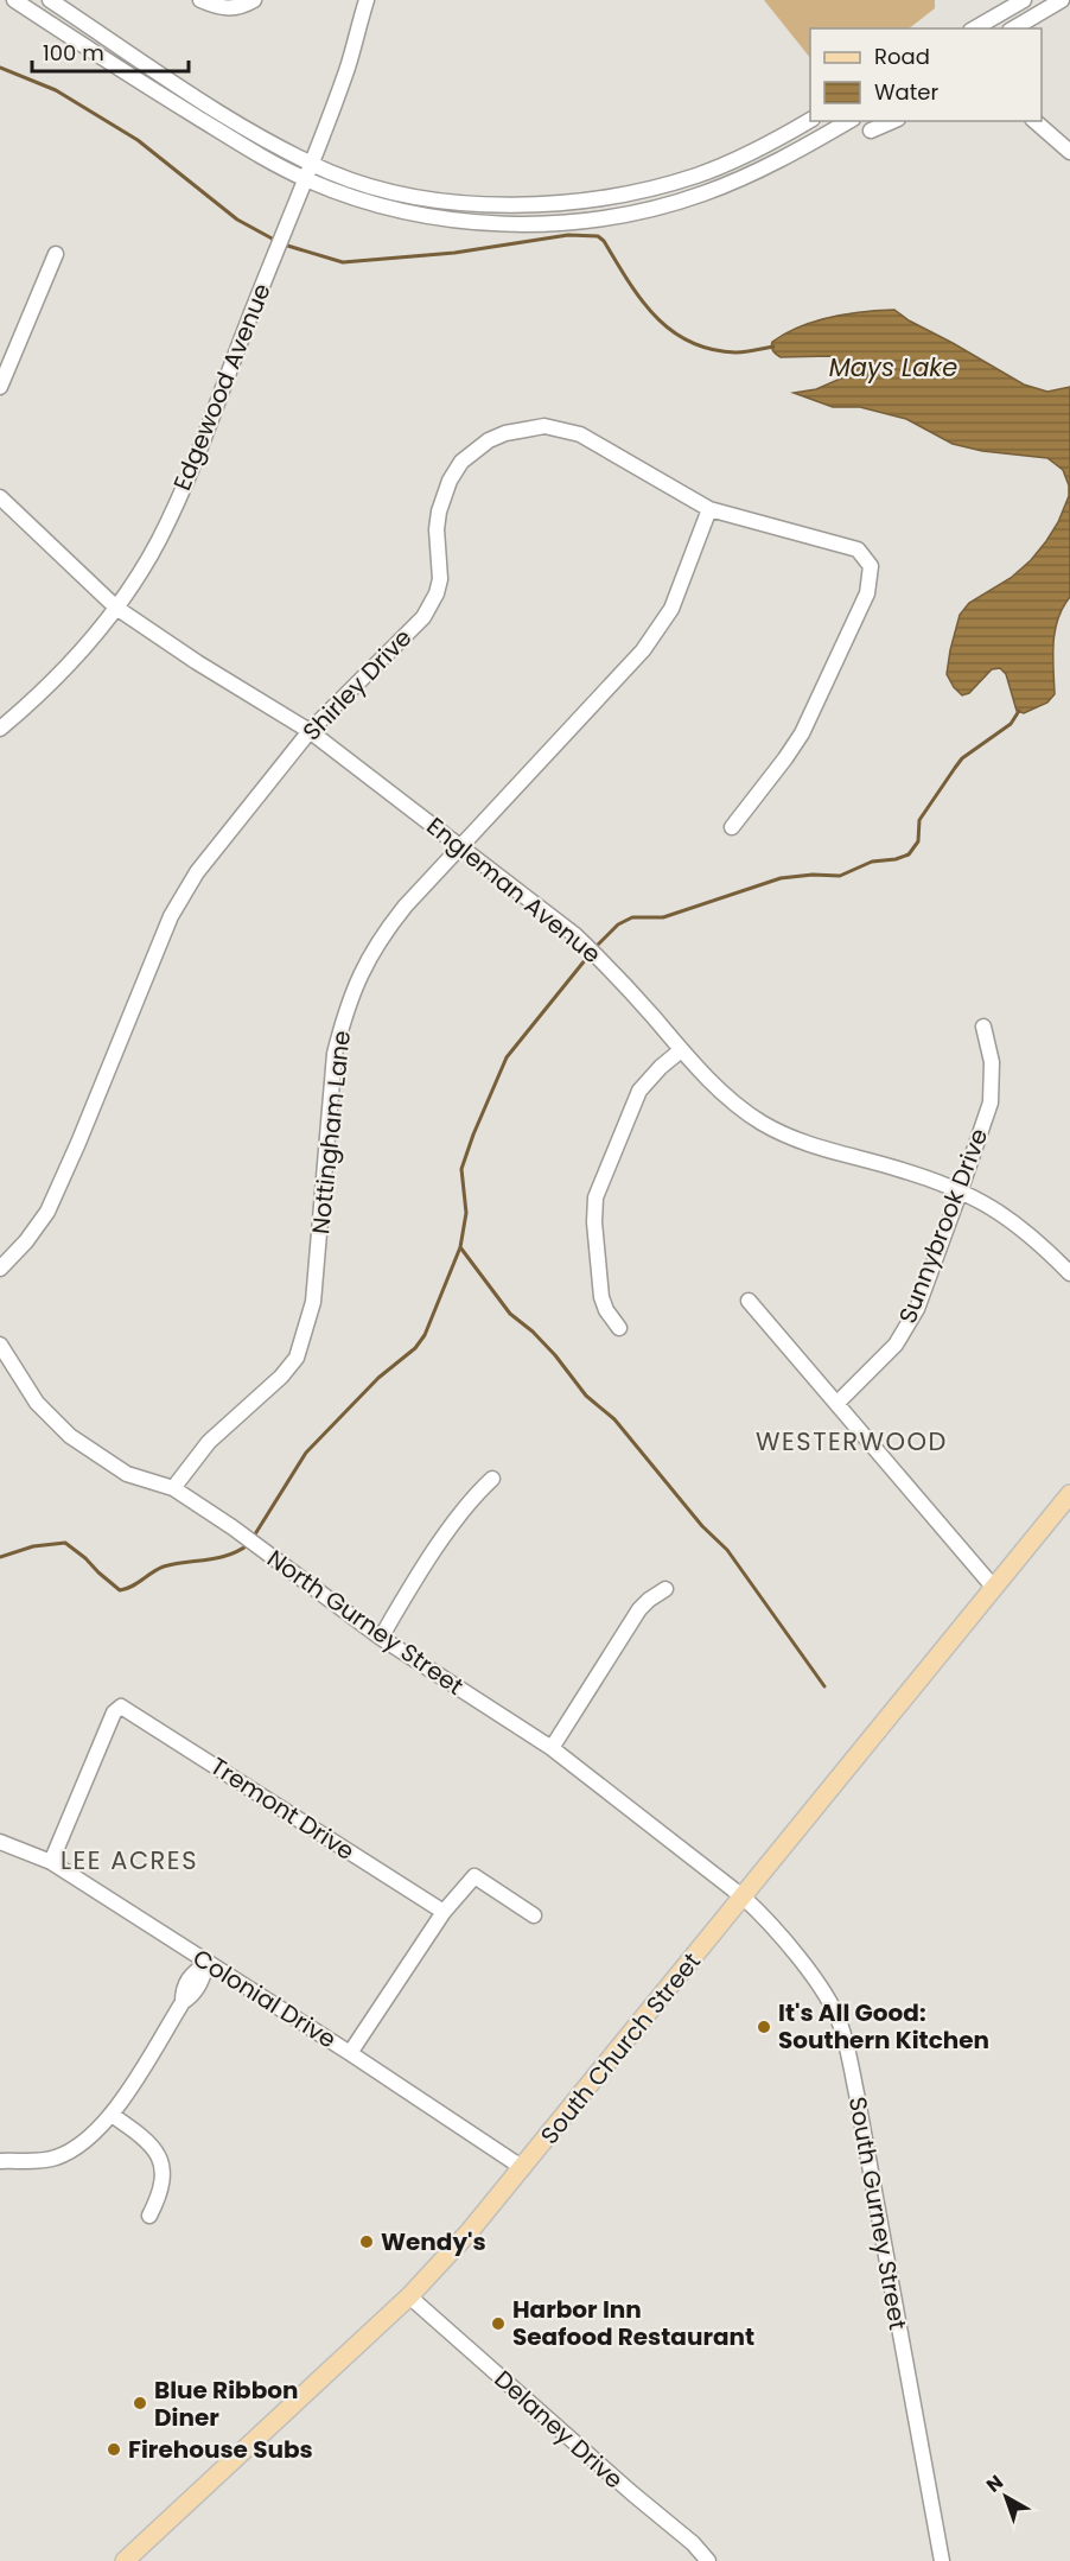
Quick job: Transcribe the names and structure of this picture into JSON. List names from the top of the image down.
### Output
{
  "streets": {
    "main road": ["South Church Street"],
    "street": [
      "Edgewood Avenue",
      "Shirley Drive",
      "Engleman Avenue",
      "Nottingham Lane",
      "Sunnybrook Drive",
      "North Gurney Street",
      "Tremont Drive",
      "Colonial Drive",
      "South Gurney Street",
      "Delaney Drive"
    ]
  },
  "crossings": [
    ["Edgewood Avenue", "Engleman Avenue"],
    ["Shirley Drive", "Engleman Avenue"],
    ["Shirley Drive", "Nottingham Lane"],
    ["Engleman Avenue", "Nottingham Lane"],
    ["Engleman Avenue", "Sunnybrook Drive"],
    ["Nottingham Lane", "North Gurney Street"],
    ["North Gurney Street", "South Church Street"],
    ["North Gurney Street", "South Gurney Street"],
    ["Tremont Drive", "Colonial Drive"],
    ["Colonial Drive", "South Church Street"],
    ["South Church Street", "South Gurney Street"],
    ["South Church Street", "Delaney Drive"]
  ],
  "districts": ["WESTERWOOD", "LEE ACRES"],
  "water": ["Mays Lake"],
  "places": [
    "It's All Good: Southern Kitchen",
    "Wendy's",
    "Harbor Inn Seafood Restaurant",
    "Blue Ribbon Diner",
    "Firehouse Subs"
  ],
  "legend": ["Road", "Water"],
  "scale_bar": "100 m",
  "north": "top left"
}
